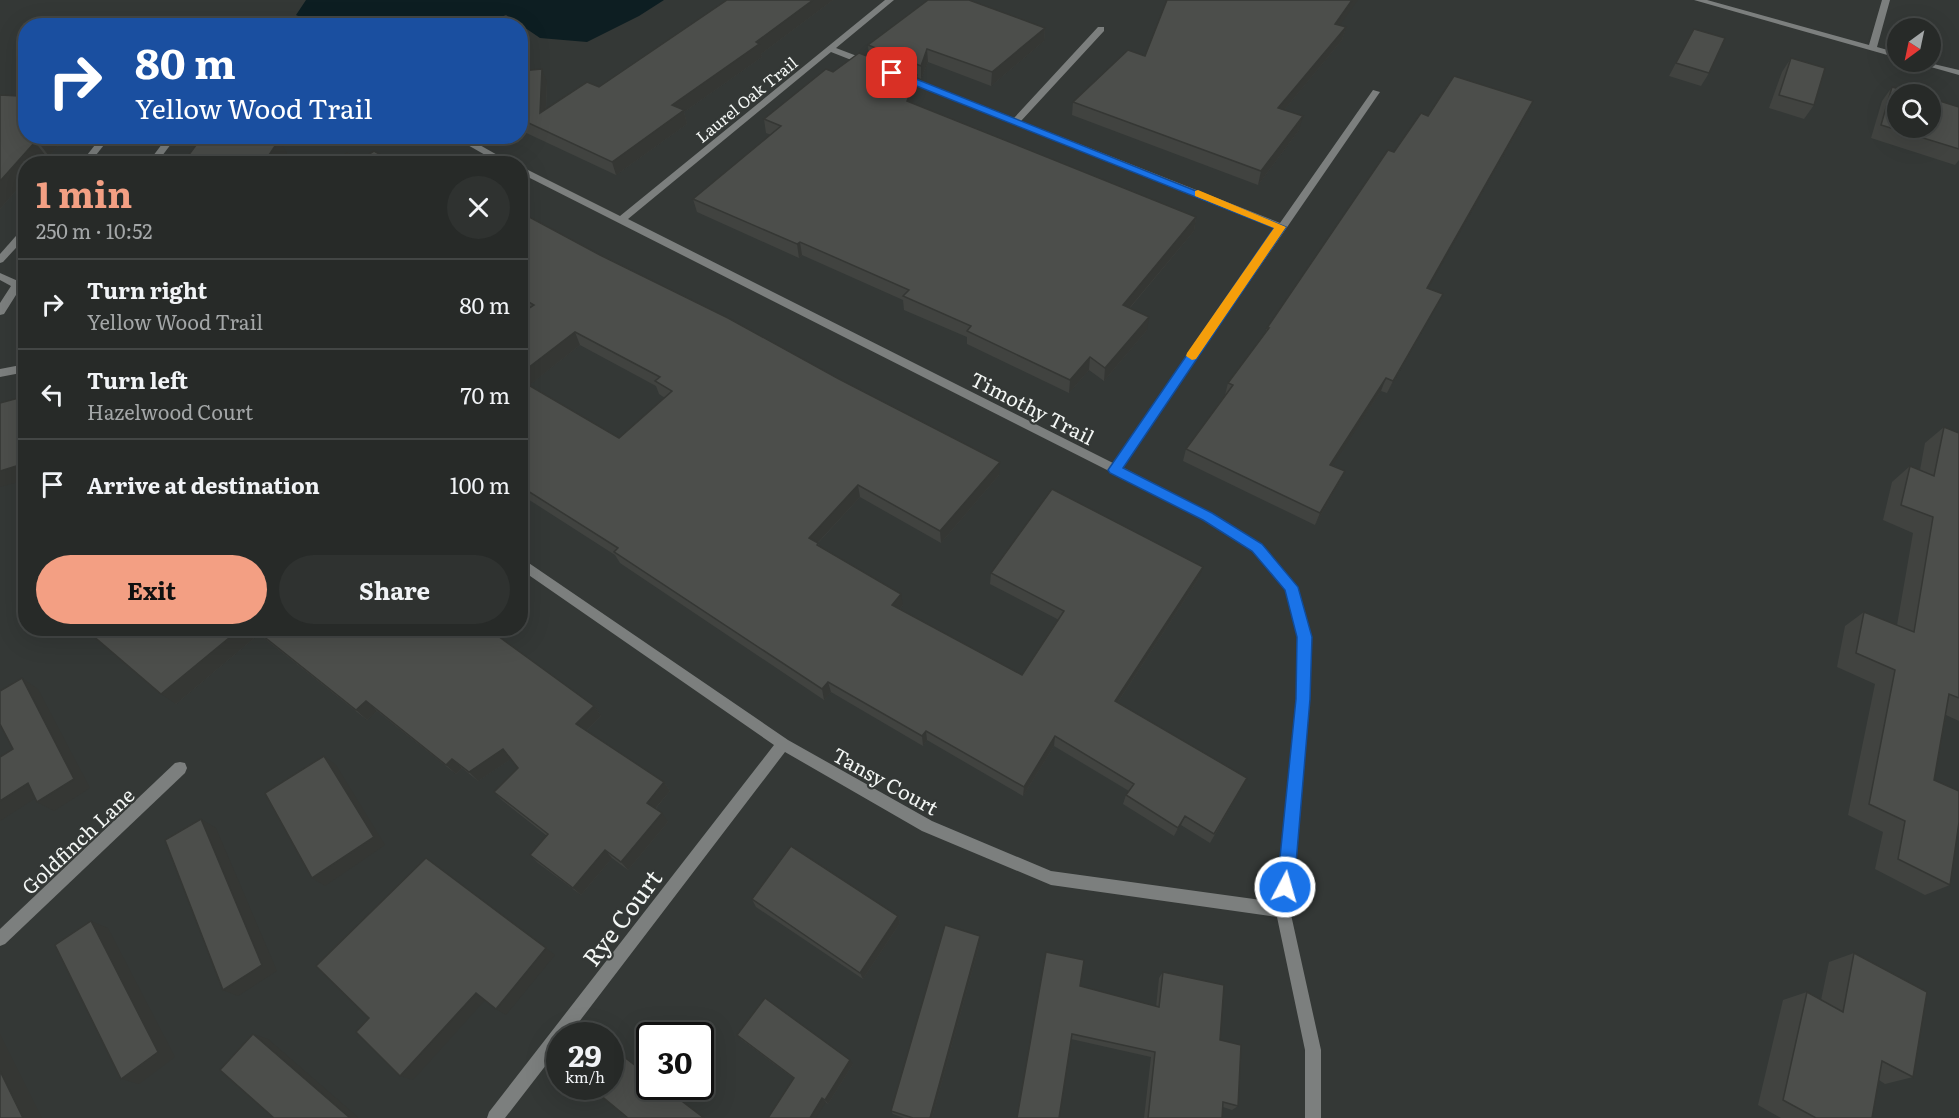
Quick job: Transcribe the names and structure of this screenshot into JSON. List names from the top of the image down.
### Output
{
  "streets": {
    "street": [
      "Laurel Oak Trail",
      "Timothy Trail",
      "Tansy Court",
      "Goldfinch Lane",
      "Rye Court"
    ]
  },
  "crossings": [
    ["Laurel Oak Trail", "Timothy Trail"],
    ["Timothy Trail", "Tansy Court"],
    ["Tansy Court", "Rye Court"]
  ],
  "north": "bottom left",
  "page": {
    "turn": ["80 m", "Yellow Wood Trail"],
    "heading": ["1 min", "250 m · 10:52"],
    "list": [
      {
        "name": "Turn right",
        "note": "Yellow Wood Trail",
        "value": "80 m"
      },
      {
        "name": "Turn left",
        "note": "Hazelwood Court",
        "value": "70 m"
      },
      {
        "name": "Arrive at destination",
        "value": "100 m"
      }
    ],
    "buttons": ["Exit", "Share"],
    "speed": "29 km/h",
    "limit": "30"
  }
}
